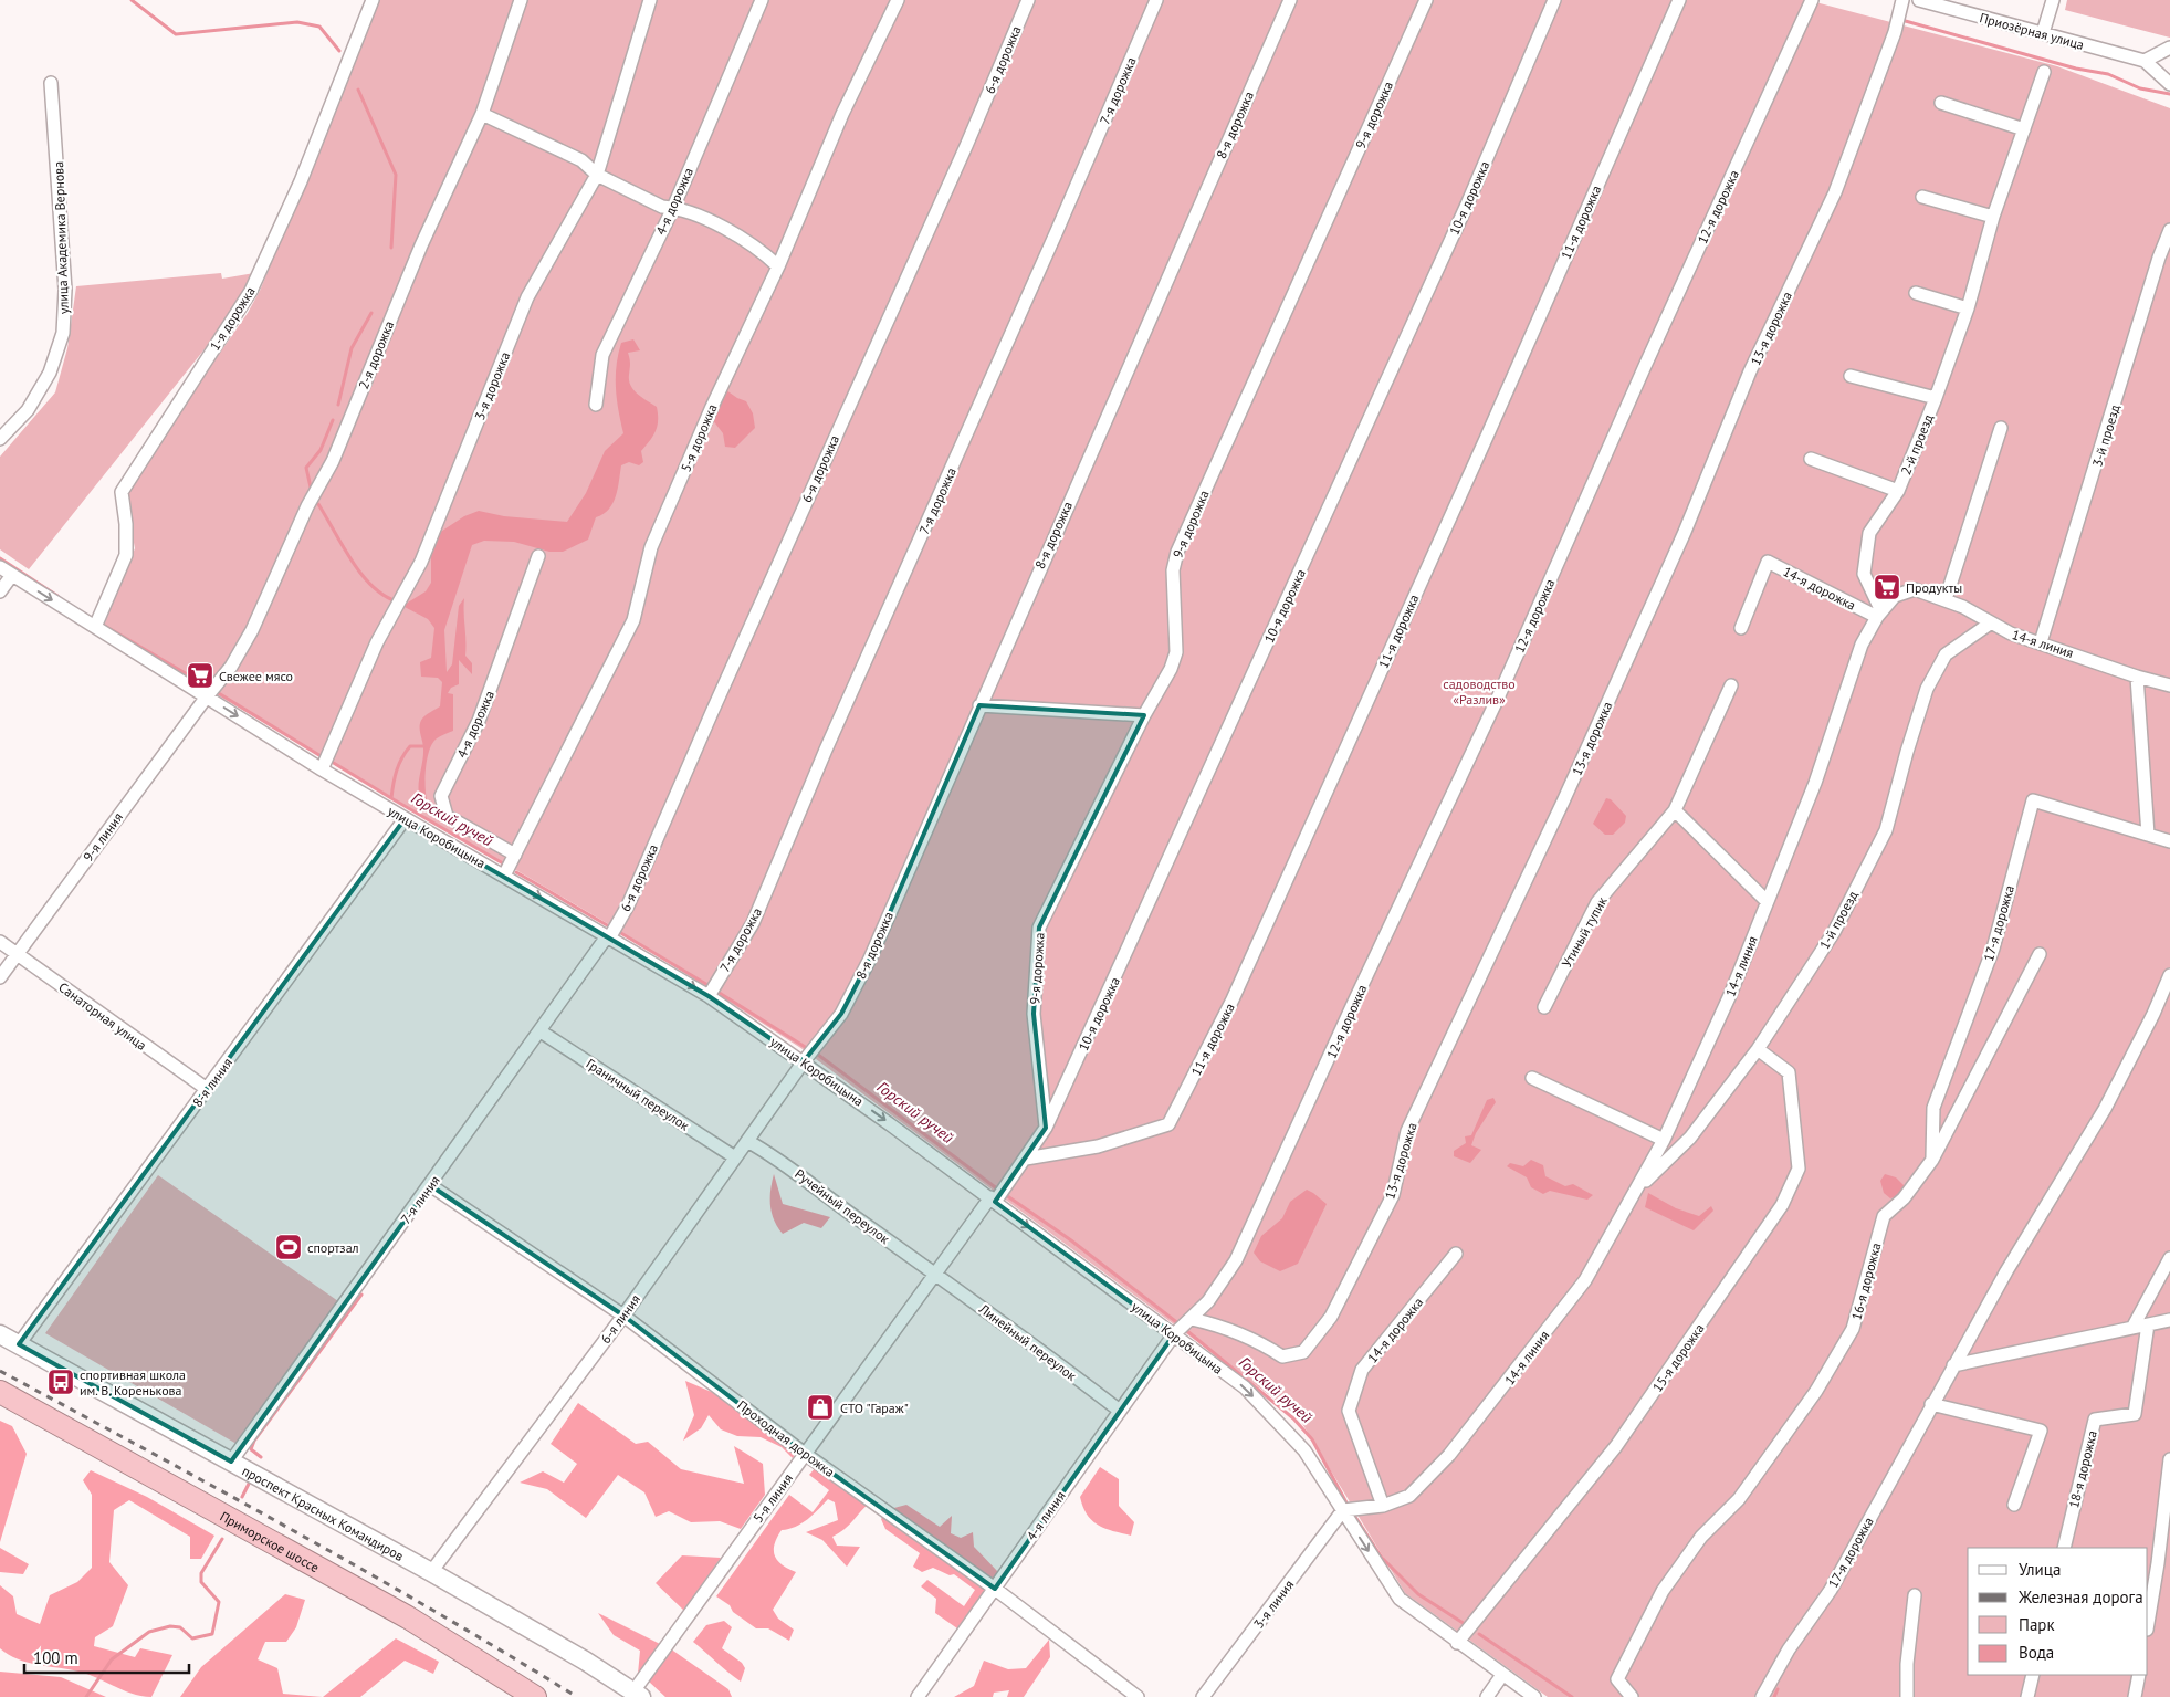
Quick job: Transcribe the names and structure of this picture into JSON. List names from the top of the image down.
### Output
{
  "streets": {
    "highway": ["Приморское шоссе"],
    "street": [
      "Приозёрная улица",
      "6-я дорожка",
      "7-я дорожка",
      "9-я дорожка",
      "8-я дорожка",
      "10-я дорожка",
      "4-я дорожка",
      "12-я дорожка",
      "11-я дорожка",
      "улица Академика Вернова",
      "1-я дорожка",
      "13-я дорожка",
      "2-я дорожка",
      "3-я дорожка",
      "3-й проезд",
      "5-я дорожка",
      "2-й проезд",
      "14-я дорожка",
      "14-я линия",
      "9-я линия",
      "улица Коробицына",
      "1-й проезд",
      "17-я дорожка",
      "Утиный тупик",
      "Санаторная улица",
      "8-я линия",
      "Граничный переулок",
      "7-я линия",
      "Ручейный переулок",
      "16-я дорожка",
      "6-я линия",
      "Линейный переулок",
      "15-я дорожка",
      "Проходная дорожка",
      "18-я дорожка",
      "5-я линия",
      "проспект Красных Командиров",
      "4-я линия",
      "3-я линия"
    ]
  },
  "crossings": [
    ["6-я дорожка", "улица Коробицына"],
    ["6-я дорожка", "7-я линия"],
    ["7-я дорожка", "улица Коробицына"],
    ["9-я дорожка", "10-я дорожка"],
    ["8-я дорожка", "улица Коробицына"],
    ["8-я дорожка", "6-я линия"],
    ["10-я дорожка", "11-я дорожка"],
    ["10-я дорожка", "улица Коробицына"],
    ["10-я дорожка", "5-я линия"],
    ["4-я дорожка", "5-я дорожка"],
    ["12-я дорожка", "13-я дорожка"],
    ["12-я дорожка", "улица Коробицына"],
    ["12-я дорожка", "4-я линия"],
    ["1-я дорожка", "улица Коробицына"],
    ["2-я дорожка", "9-я линия"],
    ["2-я дорожка", "улица Коробицына"],
    ["3-я дорожка", "улица Коробицына"],
    ["3-й проезд", "14-я линия"],
    ["5-я дорожка", "улица Коробицына"],
    ["2-й проезд", "14-я дорожка"],
    ["2-й проезд", "14-я линия"],
    ["14-я дорожка", "14-я линия"],
    ["14-я линия", "улица Коробицына"],
    ["14-я линия", "1-й проезд"],
    ["14-я линия", "3-я линия"],
    ["9-я линия", "улица Коробицына"],
    ["9-я линия", "Санаторная улица"],
    ["улица Коробицына", "8-я линия"],
    ["улица Коробицына", "7-я линия"],
    ["улица Коробицына", "6-я линия"],
    ["улица Коробицына", "15-я дорожка"],
    ["улица Коробицына", "5-я линия"],
    ["улица Коробицына", "4-я линия"],
    ["улица Коробицына", "3-я линия"],
    ["1-й проезд", "15-я дорожка"],
    ["17-я дорожка", "16-я дорожка"],
    ["Санаторная улица", "8-я линия"],
    ["8-я линия", "проспект Красных Командиров"],
    ["Граничный переулок", "7-я линия"],
    ["Граничный переулок", "6-я линия"],
    ["7-я линия", "Проходная дорожка"],
    ["7-я линия", "проспект Красных Командиров"],
    ["Ручейный переулок", "6-я линия"],
    ["Ручейный переулок", "Линейный переулок"],
    ["Ручейный переулок", "5-я линия"],
    ["6-я линия", "Проходная дорожка"],
    ["6-я линия", "проспект Красных Командиров"],
    ["Линейный переулок", "5-я линия"],
    ["Линейный переулок", "4-я линия"],
    ["Проходная дорожка", "5-я линия"],
    ["Проходная дорожка", "4-я линия"],
    ["5-я линия", "проспект Красных Командиров"]
  ],
  "one_way": ["улица Коробицына"],
  "water": ["Горский ручей"],
  "parks": ["садоводство «Разлив»"],
  "places": {
    "supermarket": ["Продукты", "Свежее мясо"],
    "sports": ["спортзал"],
    "bus stop": ["спортивная школа им. В. Коренькова"],
    "shop": ["СТО \"Гараж\""]
  },
  "legend": [
    "Улица",
    "Железная дорога",
    "Парк",
    "Вода"
  ],
  "scale_bar": "100 m"
}
